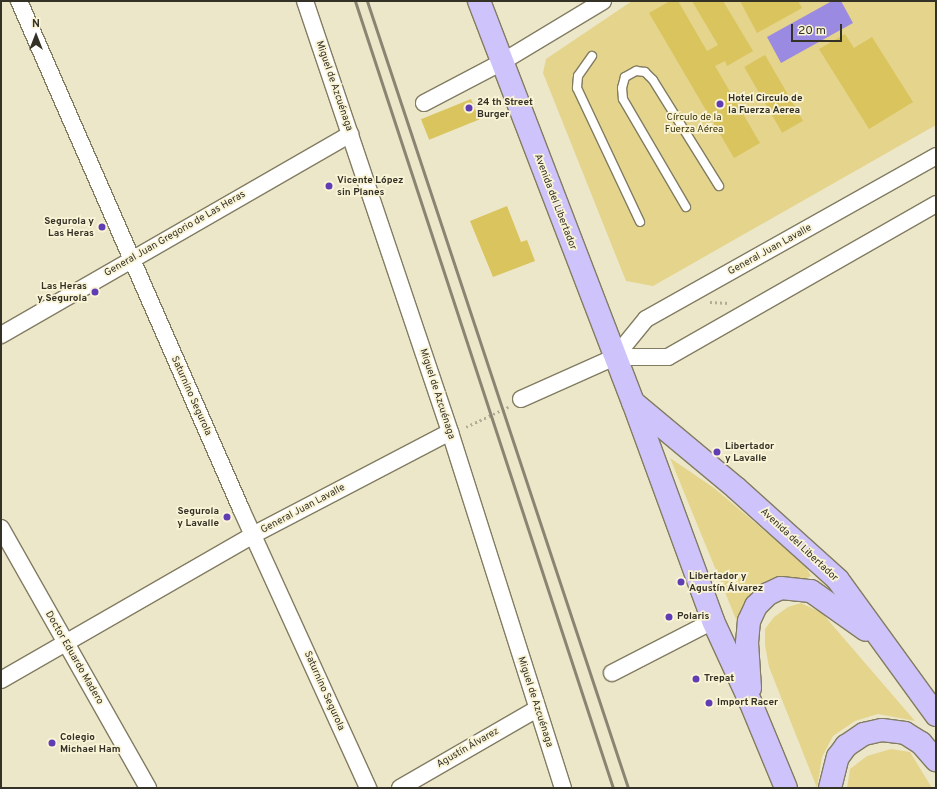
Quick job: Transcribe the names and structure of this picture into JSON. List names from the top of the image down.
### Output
{
  "streets": {
    "main road": ["Avenida del Libertador"],
    "street": [
      "Miguel de Azcuénaga",
      "General Juan Gregorio de Las Heras",
      "General Juan Lavalle",
      "Saturnino Segurola",
      "Doctor Eduardo Madero",
      "Agustín Álvarez"
    ]
  },
  "crossings": [
    ["Miguel de Azcuénaga", "General Juan Gregorio de Las Heras"],
    ["Miguel de Azcuénaga", "General Juan Lavalle"],
    ["Miguel de Azcuénaga", "Agustín Álvarez"],
    ["Avenida del Libertador", "General Juan Lavalle"],
    ["General Juan Gregorio de Las Heras", "Saturnino Segurola"],
    ["General Juan Lavalle", "Saturnino Segurola"],
    ["General Juan Lavalle", "Doctor Eduardo Madero"]
  ],
  "parks": ["Círculo de la Fuerza Aérea"],
  "places": [
    "Hotel Circulo de la Fuerza Aerea",
    "24 th Street Burger",
    "Vicente López sin Planes",
    "Segurola y Las Heras",
    "Las Heras y Segurola",
    "Libertador y Lavalle",
    "Segurola y Lavalle",
    "Libertador y Agustín Álvarez",
    "Polaris",
    "Trepat",
    "Import Racer",
    "Colegio Michael Ham"
  ],
  "scale_bar": "20 m",
  "north": "top"
}
